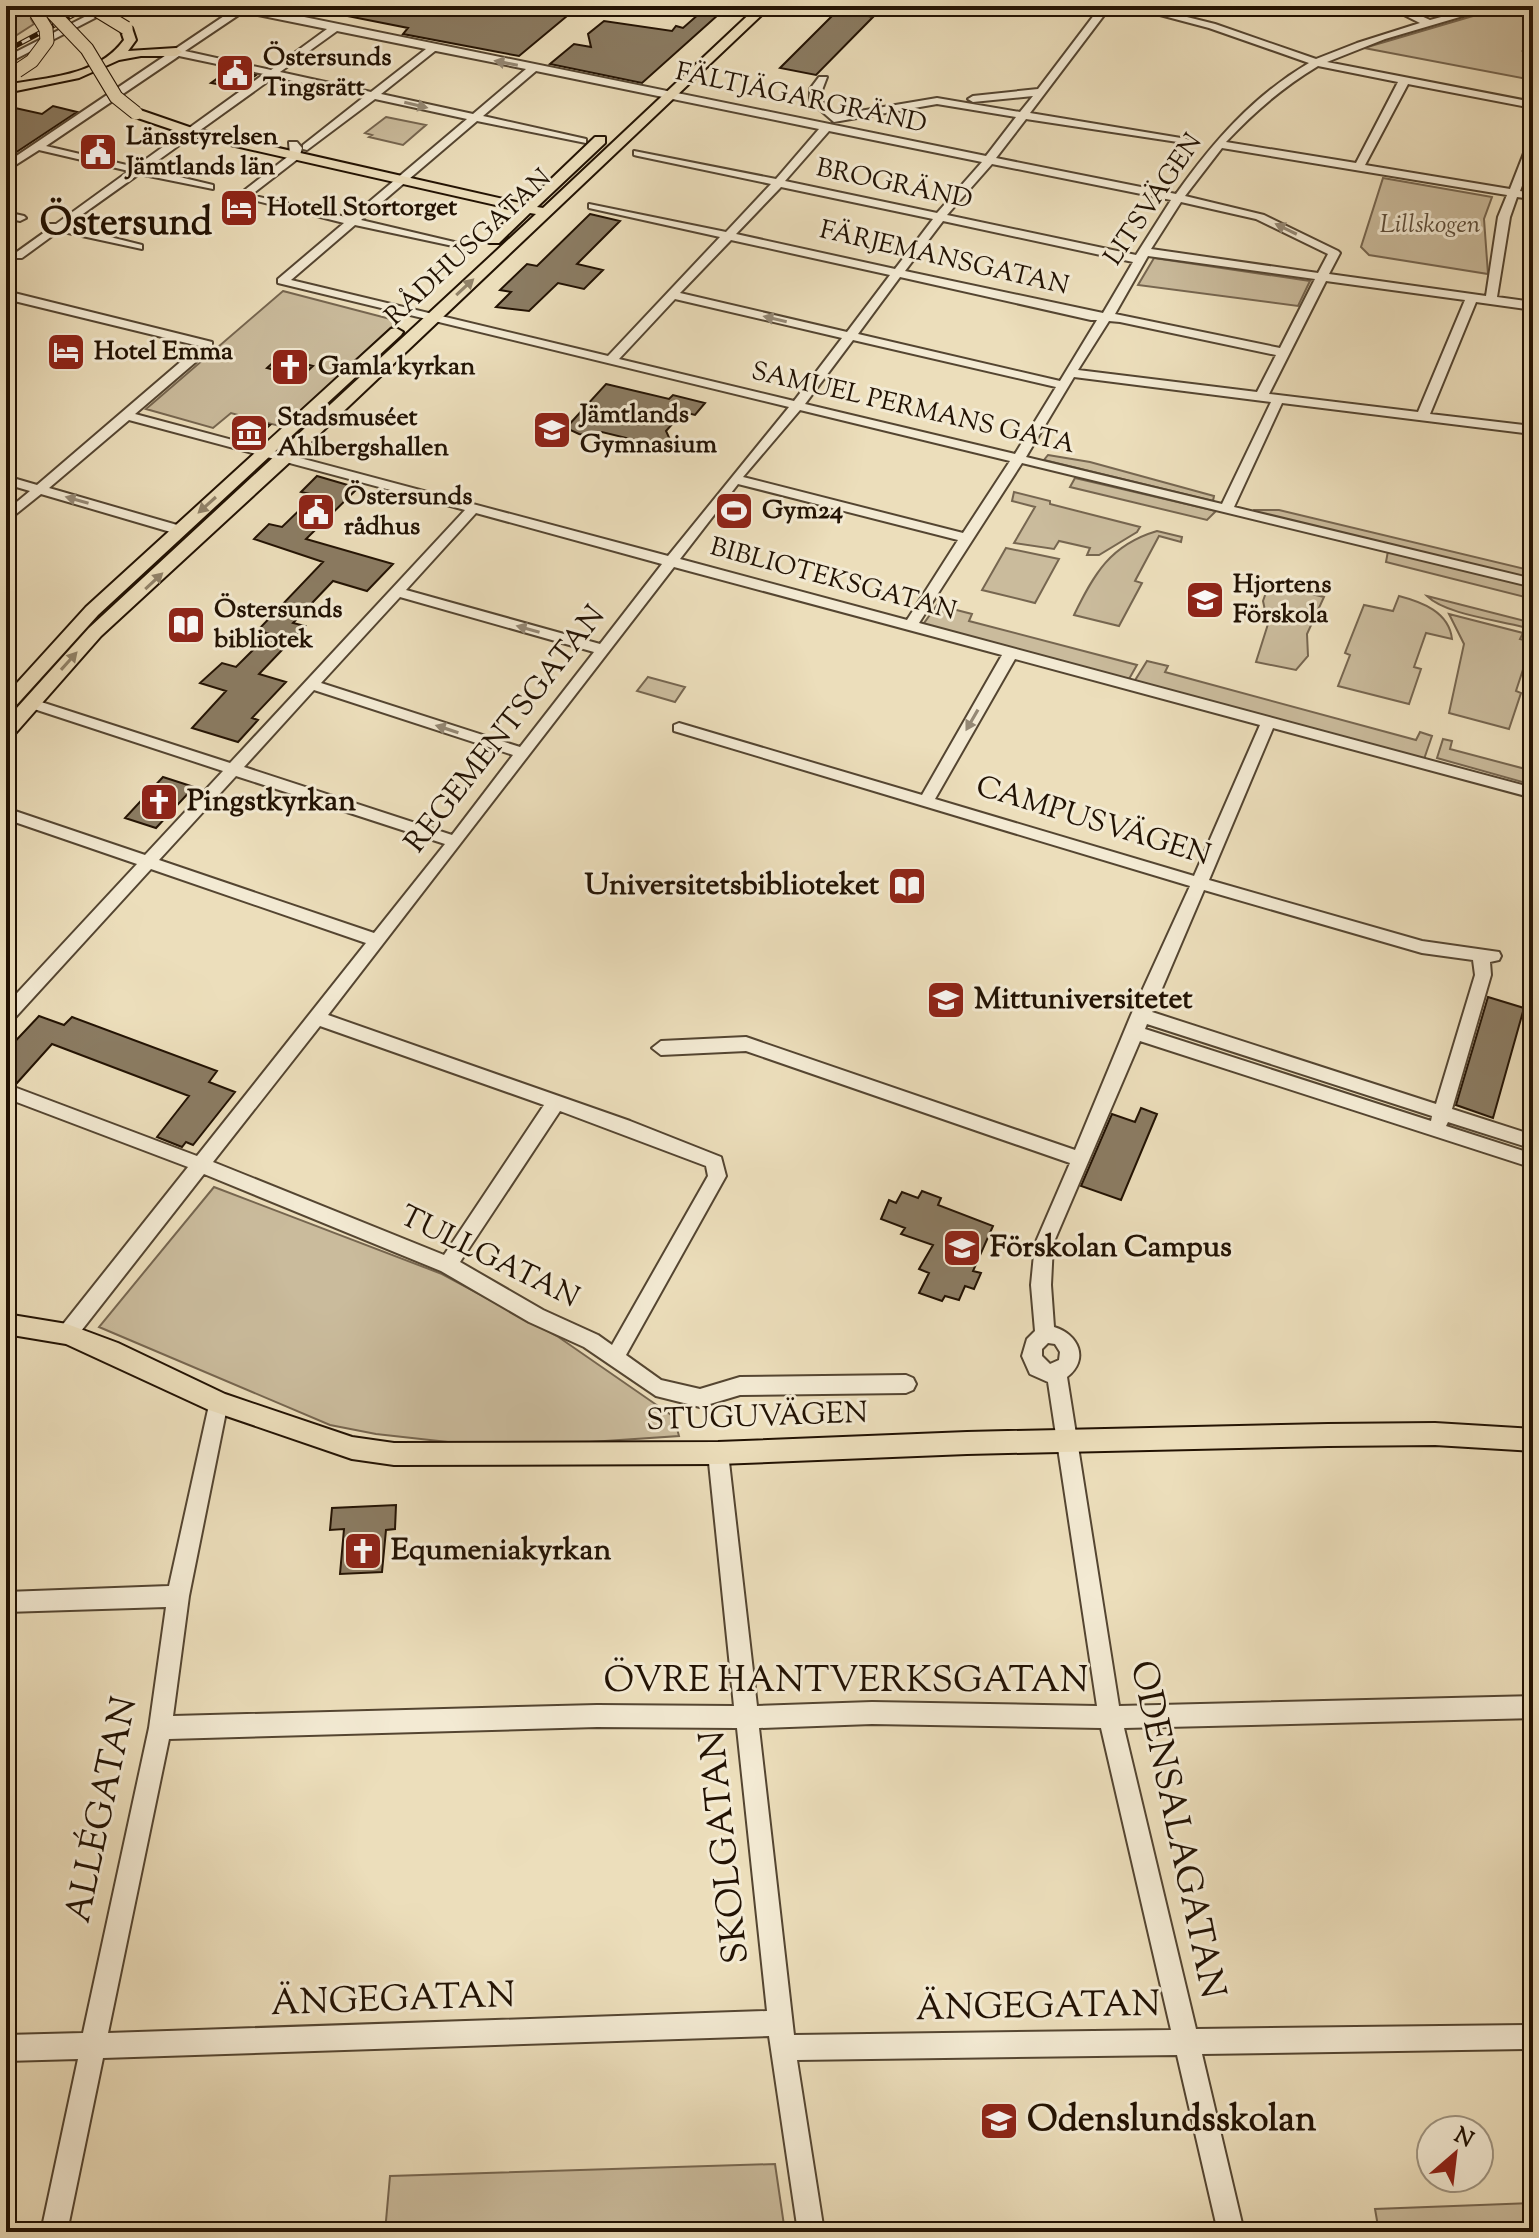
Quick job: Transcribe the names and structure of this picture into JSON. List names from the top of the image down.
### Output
{
  "streets": {
    "main road": ["RÅDHUSGATAN", "STUGUVÄGEN"],
    "street": [
      "FÄLTJÄGARGRÄND",
      "BROGRÄND",
      "LITSVÄGEN",
      "FÄRJEMANSGATAN",
      "SAMUEL PERMANS GATA",
      "BIBLIOTEKSGATAN",
      "REGEMENTSGATAN",
      "CAMPUSVÄGEN",
      "TULLGATAN",
      "ÖVRE HANTVERKSGATAN",
      "ALLÉGATAN",
      "ODENSALAGATAN",
      "SKOLGATAN",
      "ÄNGEGATAN"
    ]
  },
  "crossings": [
    ["FÄLTJÄGARGRÄND", "BROGRÄND"],
    ["FÄLTJÄGARGRÄND", "LITSVÄGEN"],
    ["FÄLTJÄGARGRÄND", "RÅDHUSGATAN"],
    ["FÄLTJÄGARGRÄND", "REGEMENTSGATAN"],
    ["BROGRÄND", "LITSVÄGEN"],
    ["BROGRÄND", "REGEMENTSGATAN"],
    ["LITSVÄGEN", "FÄRJEMANSGATAN"],
    ["LITSVÄGEN", "SAMUEL PERMANS GATA"],
    ["LITSVÄGEN", "BIBLIOTEKSGATAN"],
    ["RÅDHUSGATAN", "SAMUEL PERMANS GATA"],
    ["RÅDHUSGATAN", "BIBLIOTEKSGATAN"],
    ["FÄRJEMANSGATAN", "REGEMENTSGATAN"],
    ["SAMUEL PERMANS GATA", "REGEMENTSGATAN"],
    ["BIBLIOTEKSGATAN", "REGEMENTSGATAN"],
    ["REGEMENTSGATAN", "TULLGATAN"],
    ["REGEMENTSGATAN", "STUGUVÄGEN"],
    ["STUGUVÄGEN", "ALLÉGATAN"],
    ["STUGUVÄGEN", "ODENSALAGATAN"],
    ["STUGUVÄGEN", "SKOLGATAN"],
    ["ÖVRE HANTVERKSGATAN", "ALLÉGATAN"],
    ["ÖVRE HANTVERKSGATAN", "ODENSALAGATAN"],
    ["ÖVRE HANTVERKSGATAN", "SKOLGATAN"],
    ["ALLÉGATAN", "ÄNGEGATAN"],
    ["ODENSALAGATAN", "ÄNGEGATAN"],
    ["SKOLGATAN", "ÄNGEGATAN"]
  ],
  "districts": ["Östersund"],
  "parks": ["Lillskogen"],
  "places": {
    "public building": ["Östersunds Tingsrätt", "Länsstyrelsen Jämtlands län", "Östersunds rådhus"],
    "hotel": ["Hotell Stortorget", "Hotel Emma"],
    "church": ["Gamla kyrkan", "Pingstkyrkan", "Equmeniakyrkan"],
    "school or university": [
      "Jämtlands Gymnasium",
      "Hjortens Förskola",
      "Mittuniversitetet",
      "Förskolan Campus",
      "Odenslundsskolan"
    ],
    "museum": ["Stadsmuséet Ahlbergshallen"],
    "sports": ["Gym24"],
    "library": ["Östersunds bibliotek", "Universitetsbiblioteket"]
  },
  "north": "top right"
}
